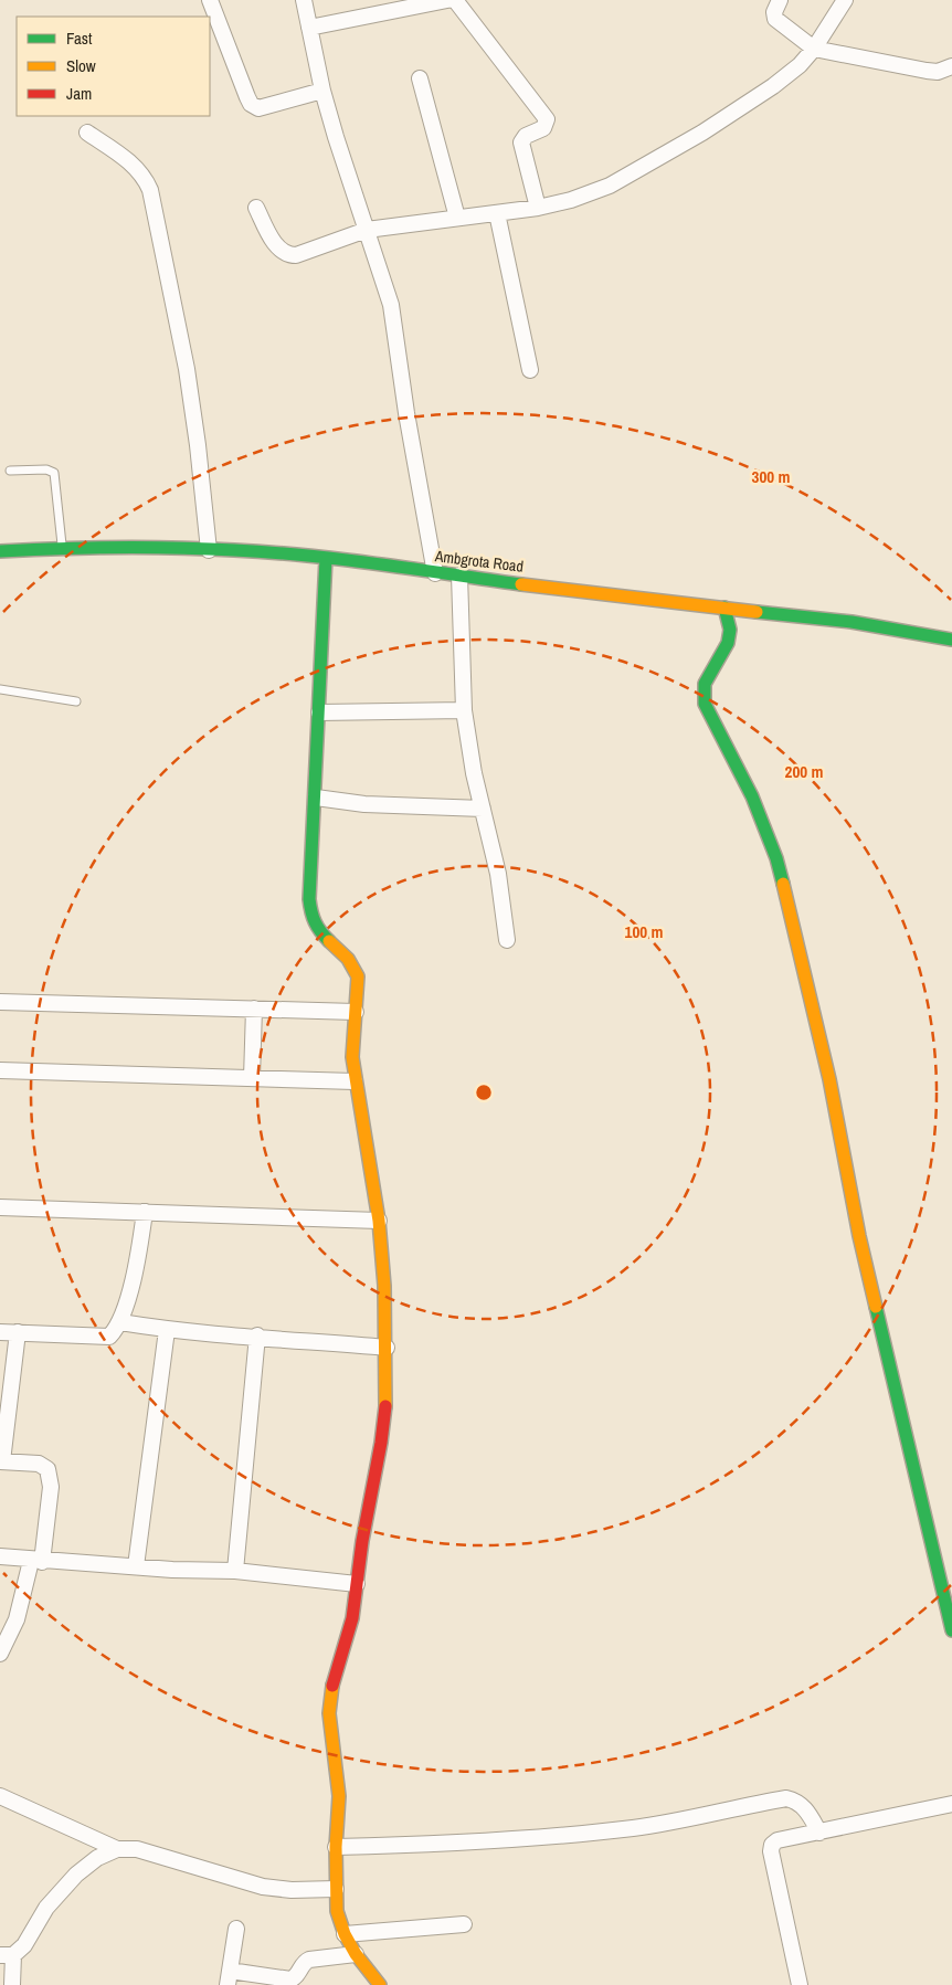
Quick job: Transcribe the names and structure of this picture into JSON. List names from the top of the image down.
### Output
{
  "streets": {
    "street": ["Ambgrota Road"]
  },
  "legend": ["Fast", "Slow", "Jam"],
  "rings": ["300 m", "200 m", "100 m"]
}
